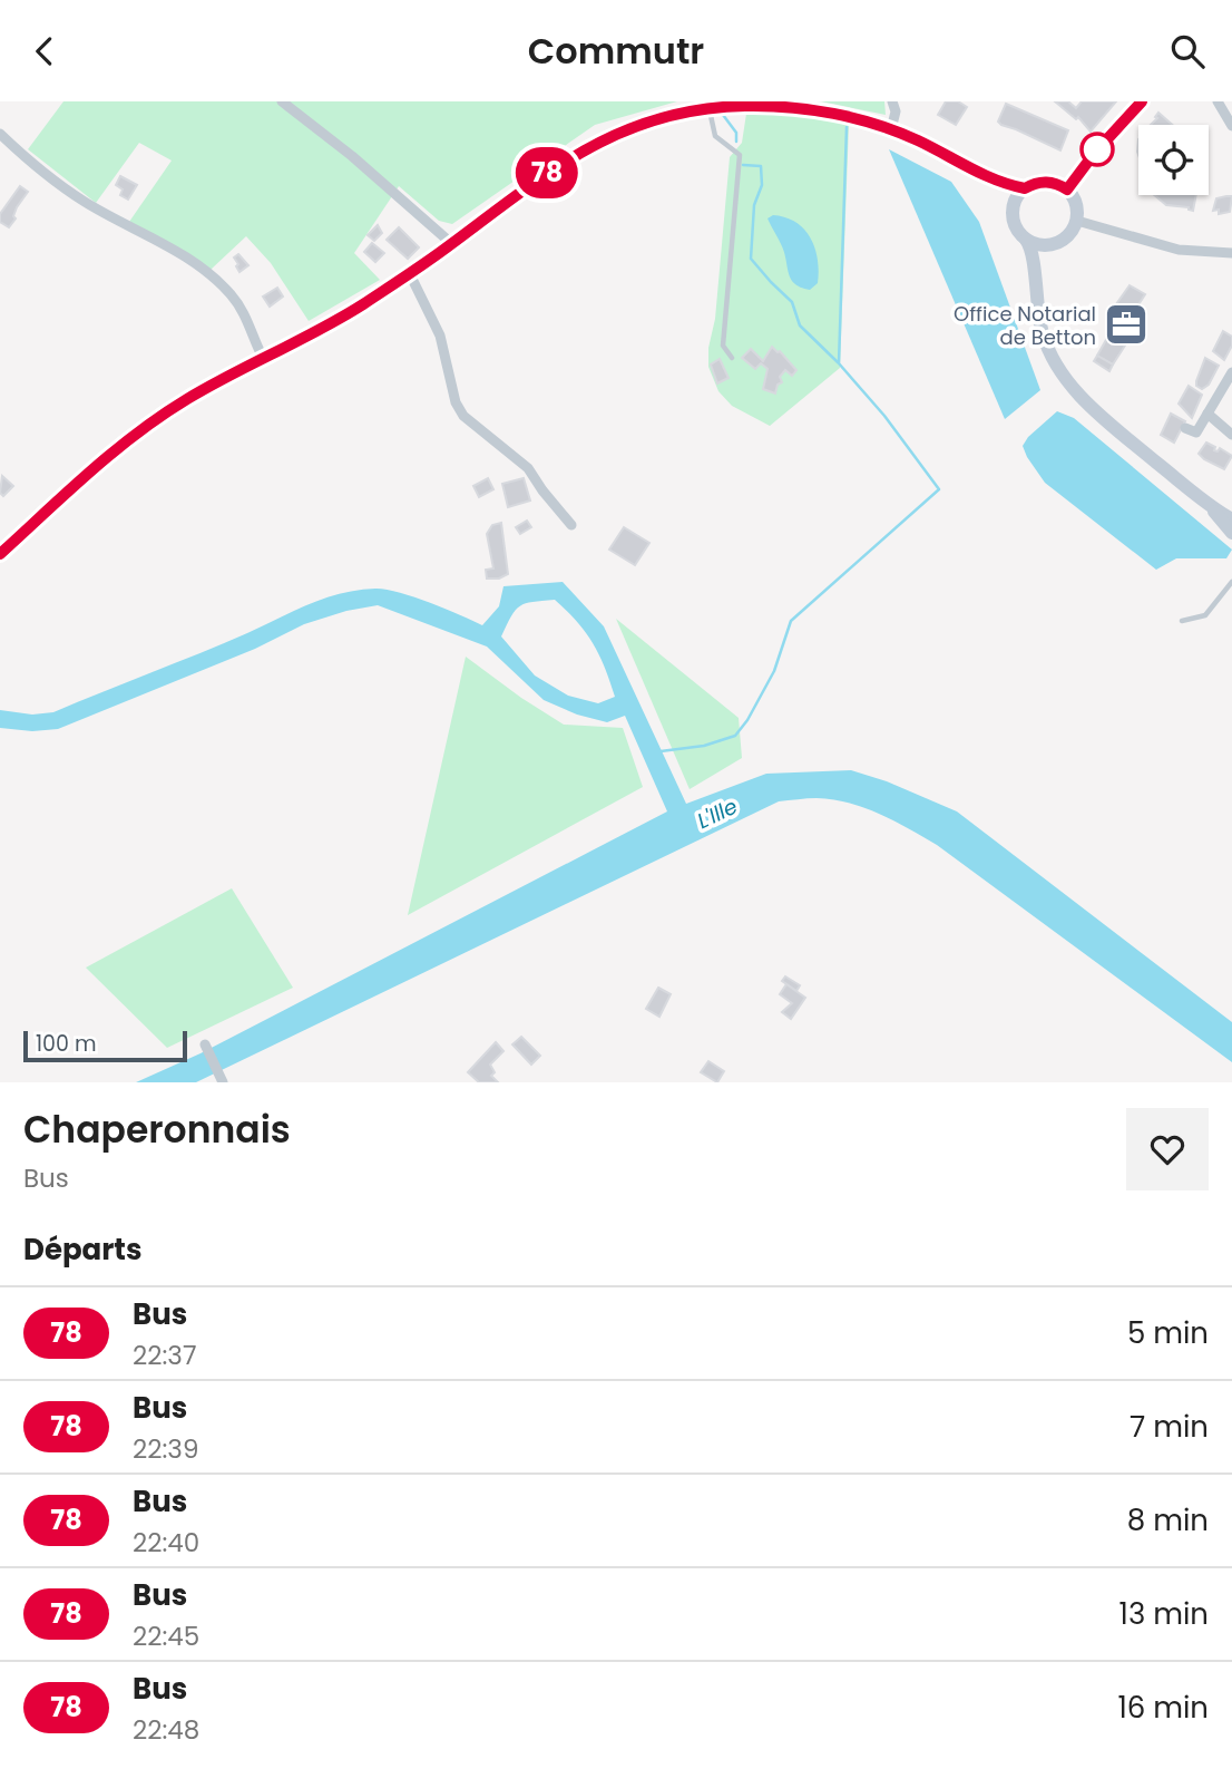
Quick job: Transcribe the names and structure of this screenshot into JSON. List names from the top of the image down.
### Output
{
  "water": ["L'Ille"],
  "places": {
    "office": ["Office Notarial de Betton"]
  },
  "lines": ["bus line 78"],
  "scale_bar": "100 m",
  "page": {
    "header": "Commutr",
    "on_map": "78",
    "scale": "100 m",
    "heading": [
      ["Chaperonnais", "Bus"],
      "Départs"
    ],
    "list": [
      {
        "mark": "78",
        "name": "Bus",
        "note": "22:37",
        "value": "5 min"
      },
      {
        "mark": "78",
        "name": "Bus",
        "note": "22:39",
        "value": "7 min"
      },
      {
        "mark": "78",
        "name": "Bus",
        "note": "22:40",
        "value": "8 min"
      },
      {
        "mark": "78",
        "name": "Bus",
        "note": "22:45",
        "value": "13 min"
      },
      {
        "mark": "78",
        "name": "Bus",
        "note": "22:48",
        "value": "16 min"
      }
    ]
  }
}
